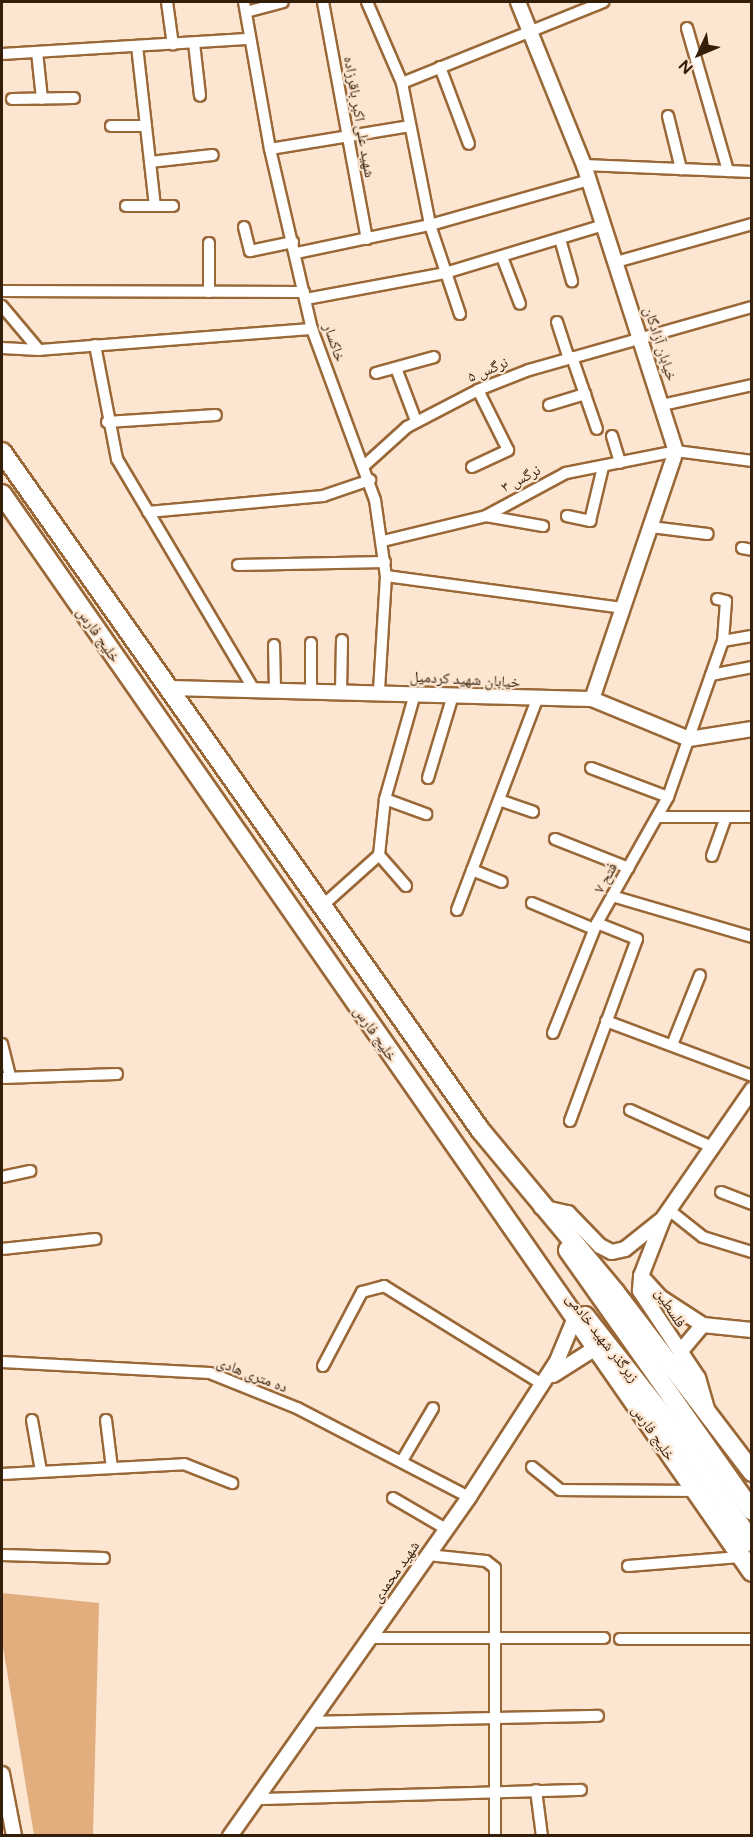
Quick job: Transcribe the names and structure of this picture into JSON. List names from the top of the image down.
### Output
{
  "streets": {
    "highway": ["خلیج فارس", "زیرگذر شهید خادمی"],
    "street": [
      "شهید علی اکبر باقرزاده",
      "خاکسار",
      "خیابان آزادگان",
      "نرگس ۵",
      "نرگس ۳",
      "خیابان شهید کردمیل",
      "فتح ۷",
      "فلسطین",
      "ده متری هادی",
      "شهید محمدی"
    ]
  },
  "crossings": [
    ["خاکسار", "نرگس ۵"],
    ["خاکسار", "نرگس ۳"],
    ["خاکسار", "خیابان شهید کردمیل"],
    ["خیابان آزادگان", "نرگس ۵"],
    ["خیابان آزادگان", "نرگس ۳"],
    ["خلیج فارس", "خیابان شهید کردمیل"],
    ["خلیج فارس", "فلسطین"],
    ["خلیج فارس", "زیرگذر شهید خادمی"],
    ["خلیج فارس", "شهید محمدی"],
    ["خیابان شهید کردمیل", "فتح ۷"],
    ["فلسطین", "زیرگذر شهید خادمی"],
    ["ده متری هادی", "شهید محمدی"]
  ],
  "north": "bottom left"
}
